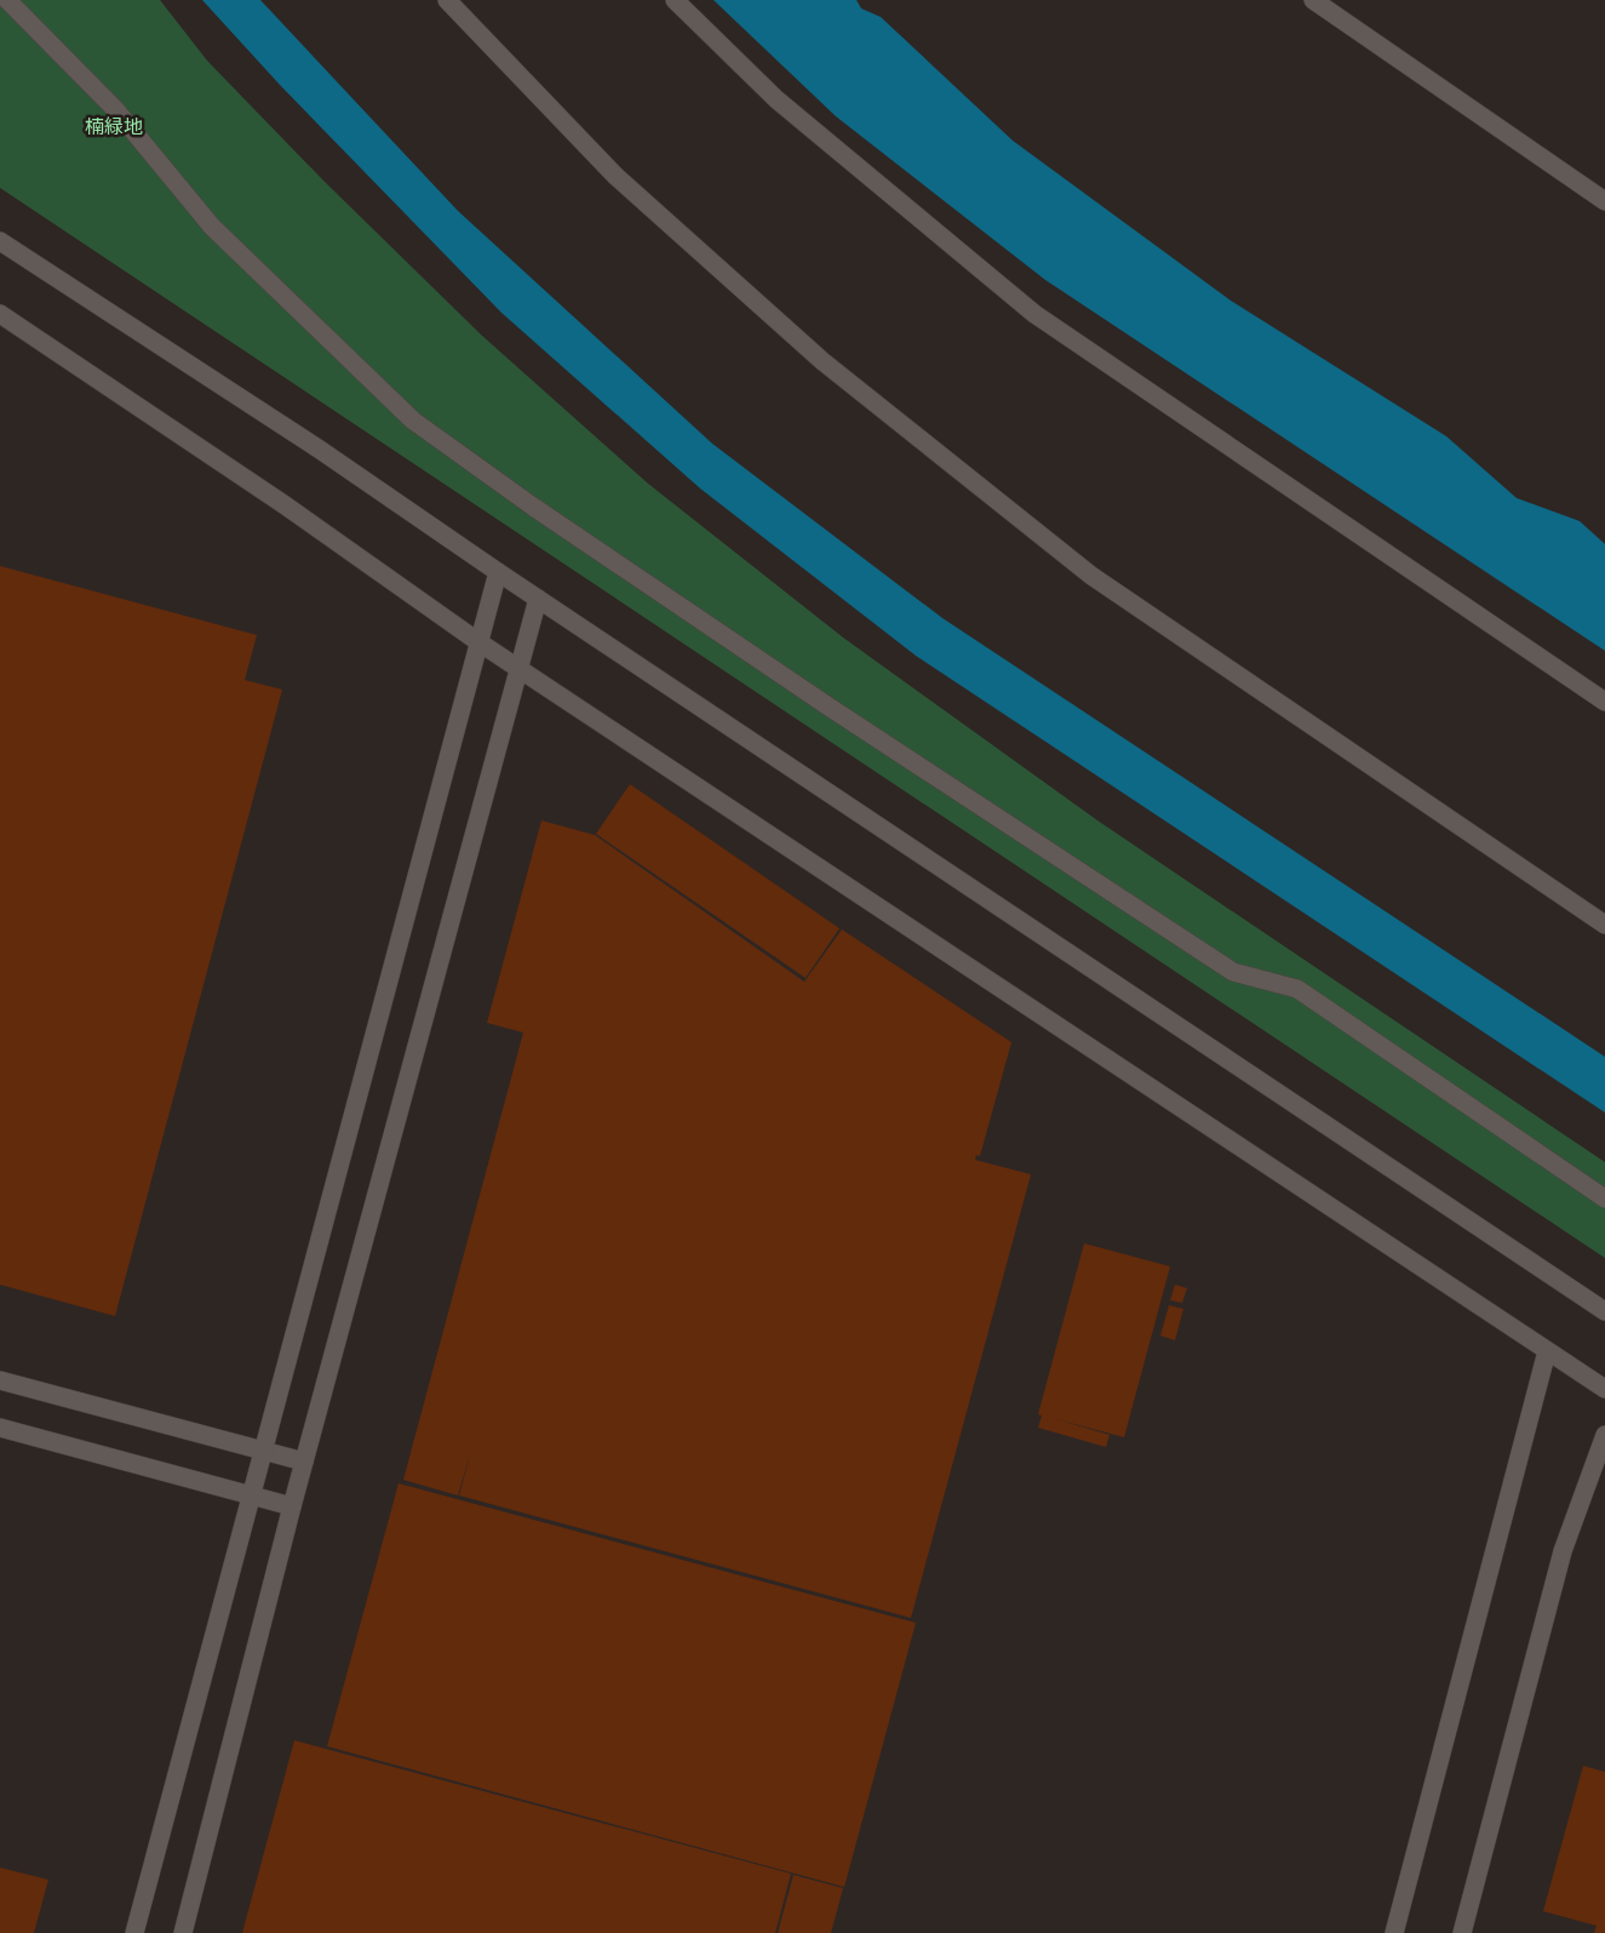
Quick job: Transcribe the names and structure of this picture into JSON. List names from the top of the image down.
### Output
{
  "parks": ["楠緑地"]
}
